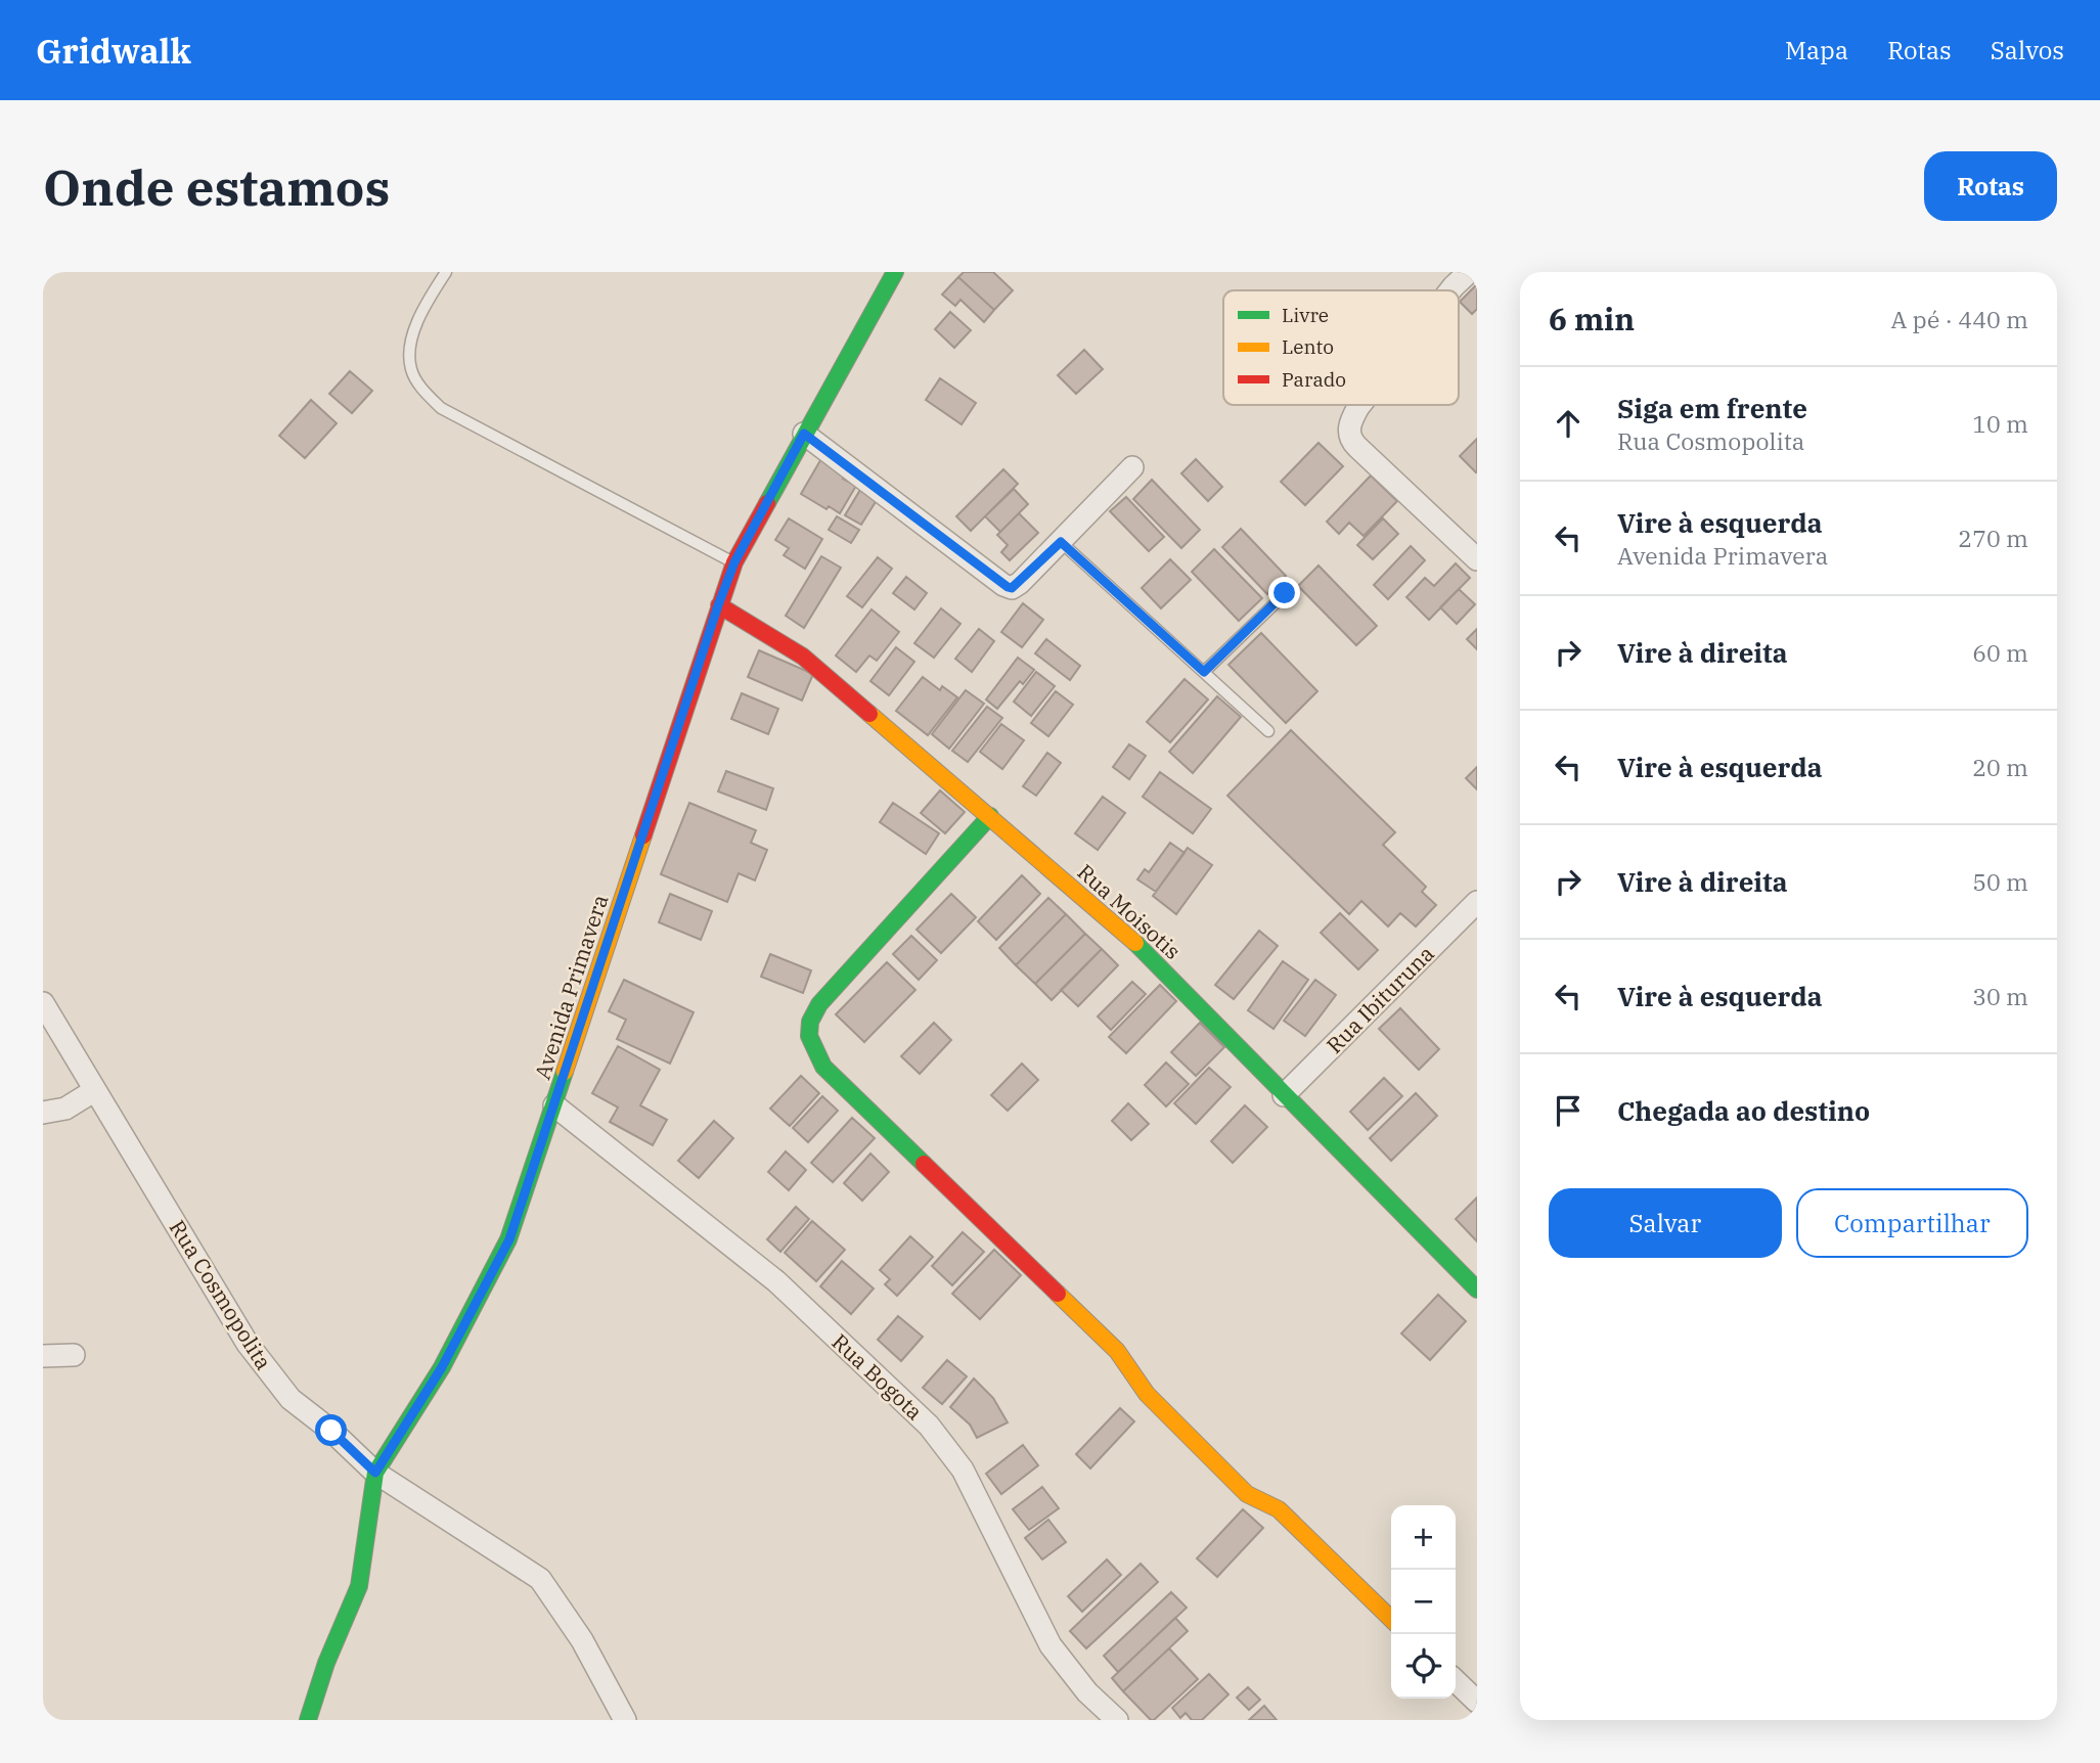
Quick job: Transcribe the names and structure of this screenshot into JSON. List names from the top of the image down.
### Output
{
  "streets": {
    "street": [
      "Rua Moisotis",
      "Avenida Primavera",
      "Rua Ibituruna",
      "Rua Cosmopolita",
      "Rua Bogota"
    ]
  },
  "crossings": [
    ["Rua Moisotis", "Avenida Primavera"],
    ["Rua Moisotis", "Rua Ibituruna"],
    ["Avenida Primavera", "Rua Cosmopolita"],
    ["Avenida Primavera", "Rua Bogota"]
  ],
  "legend": ["Livre", "Lento", "Parado"],
  "page": {
    "header": "Gridwalk",
    "nav": ["Mapa", "Rotas", "Salvos"],
    "buttons": [
      "Rotas",
      ["Salvar", "Compartilhar"]
    ],
    "title": "Onde estamos",
    "heading": ["6 min", "A pé · 440 m"],
    "list": [
      ["Siga em frente", "Rua Cosmopolita", "10 m"],
      ["Vire à esquerda", "Avenida Primavera", "270 m"],
      ["Vire à direita", "60 m"],
      ["Vire à esquerda", "20 m"],
      ["Vire à direita", "50 m"],
      ["Vire à esquerda", "30 m"],
      "Chegada ao destino"
    ],
    "map_buttons": ["+", "−"]
  }
}
